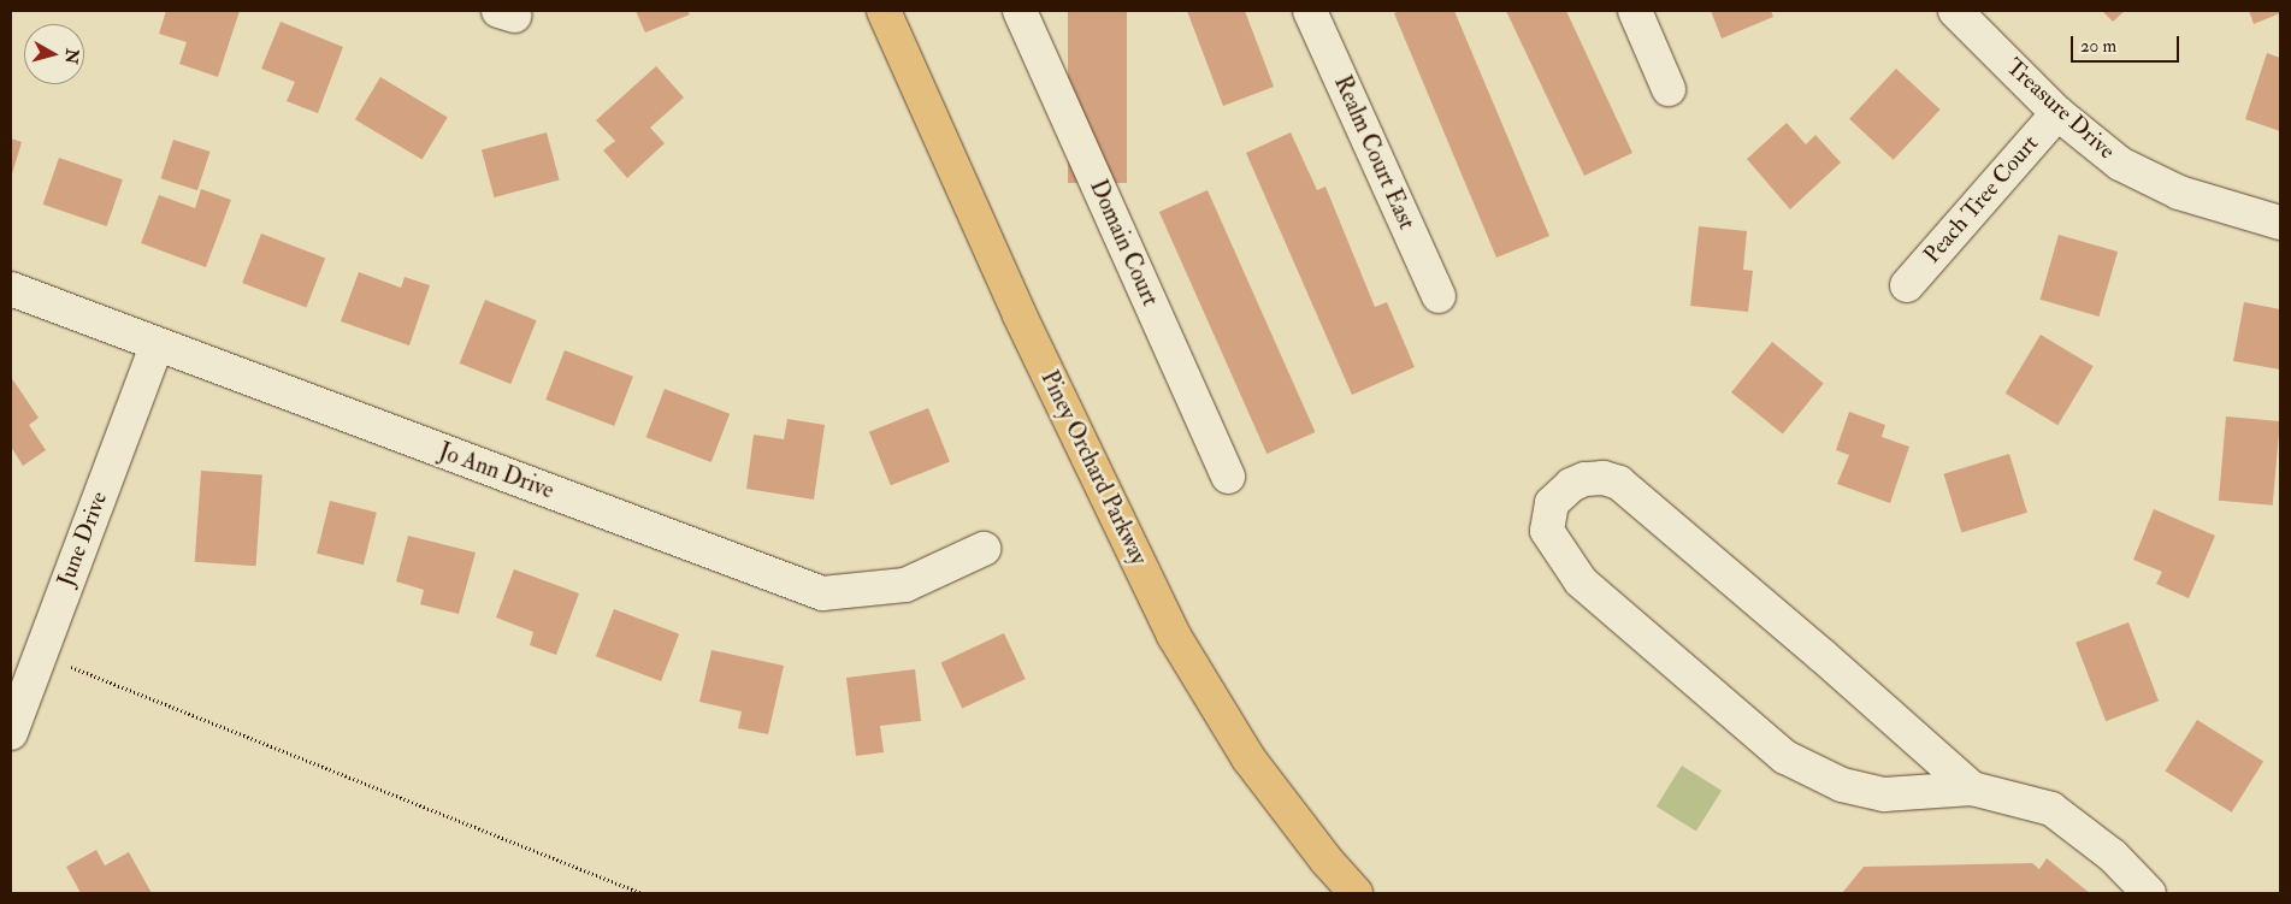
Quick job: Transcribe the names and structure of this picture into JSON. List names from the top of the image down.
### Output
{
  "streets": {
    "main road": ["Piney Orchard Parkway"],
    "street": [
      "Treasure Drive",
      "Realm Court East",
      "Peach Tree Court",
      "Domain Court",
      "Jo Ann Drive",
      "June Drive"
    ]
  },
  "crossings": [
    ["Treasure Drive", "Peach Tree Court"],
    ["Jo Ann Drive", "June Drive"]
  ],
  "scale_bar": "20 m",
  "north": "right"
}
